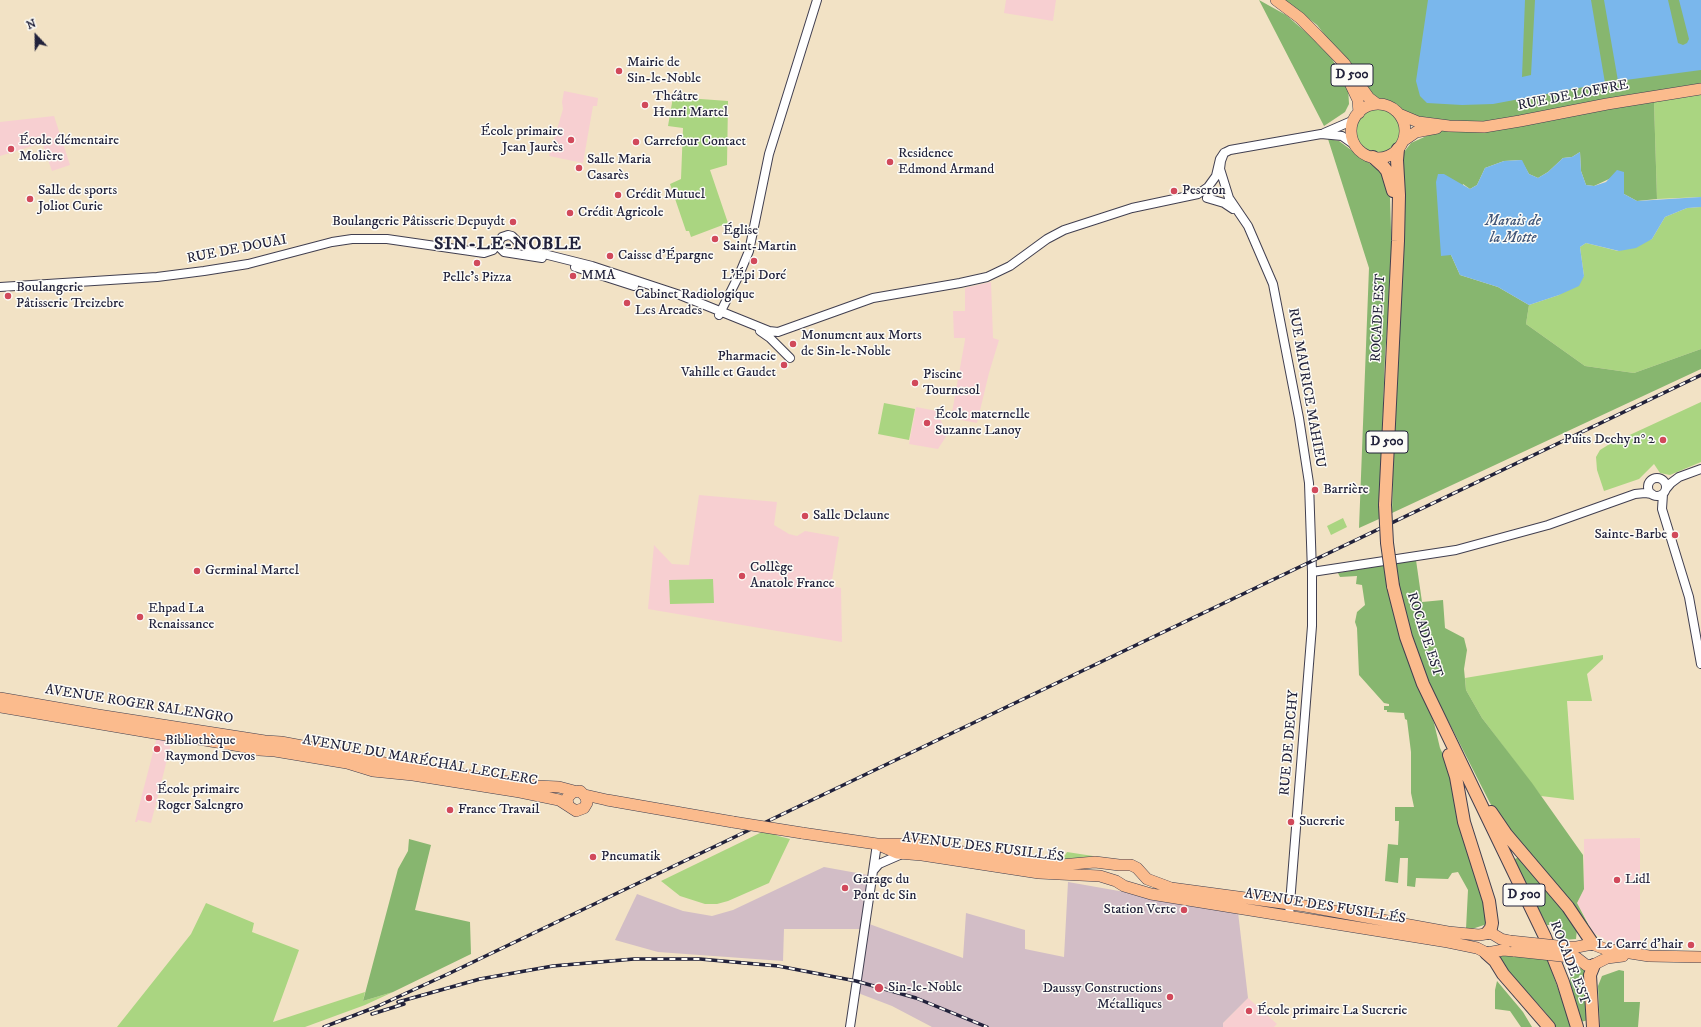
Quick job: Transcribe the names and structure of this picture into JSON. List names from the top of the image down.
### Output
{
  "streets": {
    "highway": ["D 500", "ROCADE EST"],
    "main road": [
      "RUE DE LOFFRE",
      "AVENUE ROGER SALENGRO",
      "AVENUE DU MARÉCHAL LECLERC",
      "AVENUE DES FUSILLÉS"
    ],
    "street": ["RUE DE DOUAI", "RUE MAURICE MAHIEU", "RUE DE DECHY"]
  },
  "crossings": [
    ["D 500", "RUE DE LOFFRE"],
    ["D 500", "ROCADE EST"],
    ["RUE MAURICE MAHIEU", "RUE DE DECHY"],
    ["AVENUE ROGER SALENGRO", "AVENUE DU MARÉCHAL LECLERC"],
    ["RUE DE DECHY", "AVENUE DES FUSILLÉS"]
  ],
  "districts": ["SIN-LE-NOBLE"],
  "water": ["Marais de la Motte"],
  "places": [
    "Mairie de Sin-le-Noble",
    "Théâtre Henri Martel",
    "École primaire Jean Jaurès",
    "Carrefour Contact",
    "École élémentaire Molière",
    "Residence Edmond Armand",
    "Salle Maria Casarès",
    "Pescron",
    "Crédit Mutuel",
    "Salle de sports Joliot Curie",
    "Crédit Agricole",
    "Boulangerie Pâtisserie Depuydt",
    "Église Saint-Martin",
    "Caisse d'Épargne",
    "L'Épi Doré",
    "Pelle's Pizza",
    "MMA",
    "Boulangerie Pâtisserie Treizebre",
    "Cabinet Radiologique Les Arcades",
    "Monument aux Morts de Sin-le-Noble",
    "Pharmacie Vahille et Gaudet",
    "Piscine Tournesol",
    "École maternelle Suzanne Lanoy",
    "Puits Dechy n° 2",
    "Barrière",
    "Salle Delaune",
    "Sainte-Barbe",
    "Germinal Martel",
    "Collège Anatole France",
    "Ehpad La Renaissance",
    "Bibliothèque Raymond Devos",
    "École primaire Roger Salengro",
    "France Travail",
    "Sucrerie",
    "Pneumatik",
    "Lidl",
    "Garage du Pont de Sin",
    "Station Verte",
    "Le Carré d'hair",
    "Sin-le-Noble",
    "Daussy Constructions Métalliques",
    "École primaire La Sucrerie"
  ],
  "north": "top"
}
